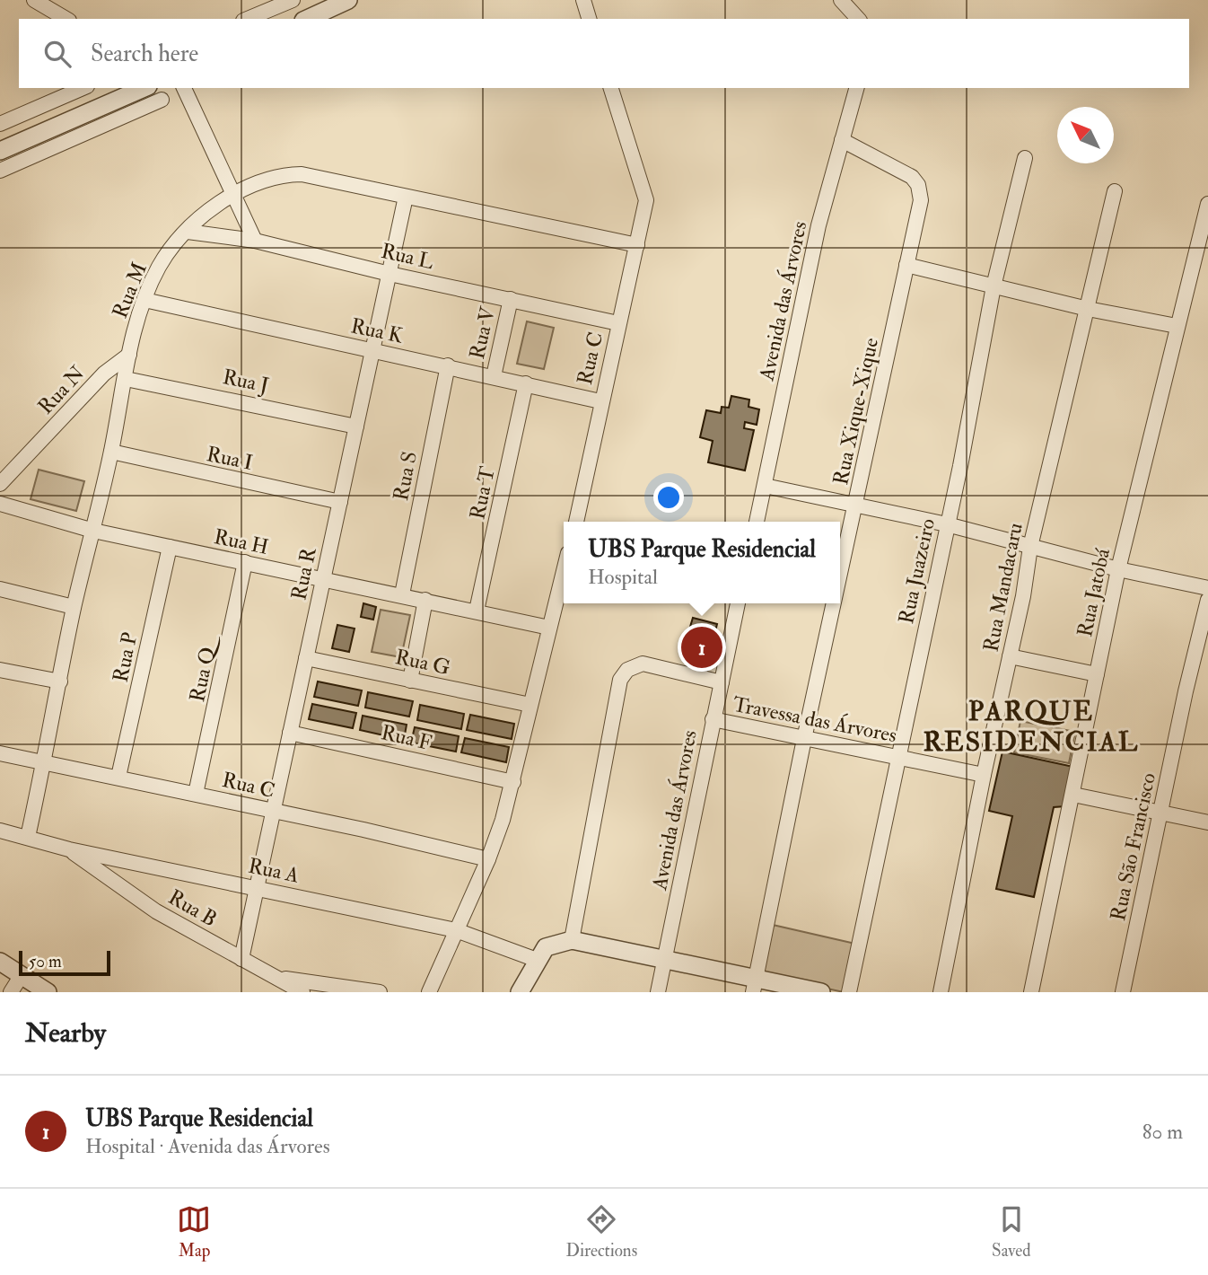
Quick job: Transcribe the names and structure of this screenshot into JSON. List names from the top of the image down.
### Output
{
  "streets": {
    "street": [
      "Rua L",
      "Rua M",
      "Avenida das Árvores",
      "Rua K",
      "Rua V",
      "Rua C",
      "Rua J",
      "Rua N",
      "Rua Xique-Xique",
      "Rua I",
      "Rua S",
      "Rua T",
      "Rua H",
      "Rua Juazeiro",
      "Rua R",
      "Rua Mandacaru",
      "Rua Jatobá",
      "Rua P",
      "Rua G",
      "Rua Q",
      "Travessa das Árvores",
      "Rua F",
      "Rua São Francisco",
      "Rua A",
      "Rua B"
    ]
  },
  "crossings": [
    ["Rua L", "Rua M"],
    ["Rua L", "Rua V"],
    ["Rua L", "Rua C"],
    ["Rua L", "Rua R"],
    ["Rua M", "Rua K"],
    ["Rua M", "Rua C"],
    ["Rua M", "Rua J"],
    ["Rua M", "Rua N"],
    ["Rua M", "Rua I"],
    ["Rua M", "Rua H"],
    ["Rua M", "Rua R"],
    ["Rua M", "Rua A"],
    ["Avenida das Árvores", "Rua Xique-Xique"],
    ["Avenida das Árvores", "Travessa das Árvores"],
    ["Rua K", "Rua V"],
    ["Rua K", "Rua C"],
    ["Rua K", "Rua S"],
    ["Rua K", "Rua T"],
    ["Rua K", "Rua R"],
    ["Rua C", "Rua R"],
    ["Rua C", "Rua P"],
    ["Rua C", "Rua Q"],
    ["Rua J", "Rua R"],
    ["Rua Xique-Xique", "Travessa das Árvores"],
    ["Rua I", "Rua R"],
    ["Rua S", "Rua H"],
    ["Rua T", "Rua H"],
    ["Rua H", "Rua R"],
    ["Rua H", "Rua P"],
    ["Rua H", "Rua Q"],
    ["Rua Juazeiro", "Travessa das Árvores"],
    ["Rua R", "Rua G"],
    ["Rua R", "Rua F"],
    ["Rua R", "Rua A"],
    ["Rua R", "Rua B"],
    ["Rua Mandacaru", "Travessa das Árvores"],
    ["Rua A", "Rua B"]
  ],
  "districts": ["PARQUE RESIDENCIAL"],
  "scale_bar": "50 m",
  "north": "top left",
  "page": {
    "search": "Search here",
    "popup": ["UBS Parque Residencial", "Hospital"],
    "pins": "1",
    "scale": "50 m",
    "heading": "Nearby",
    "list": [
      {
        "mark": "1",
        "name": "UBS Parque Residencial",
        "note": "Hospital · Avenida das Árvores",
        "value": "80 m"
      }
    ],
    "nav": ["Map", "Directions", "Saved"]
  }
}
